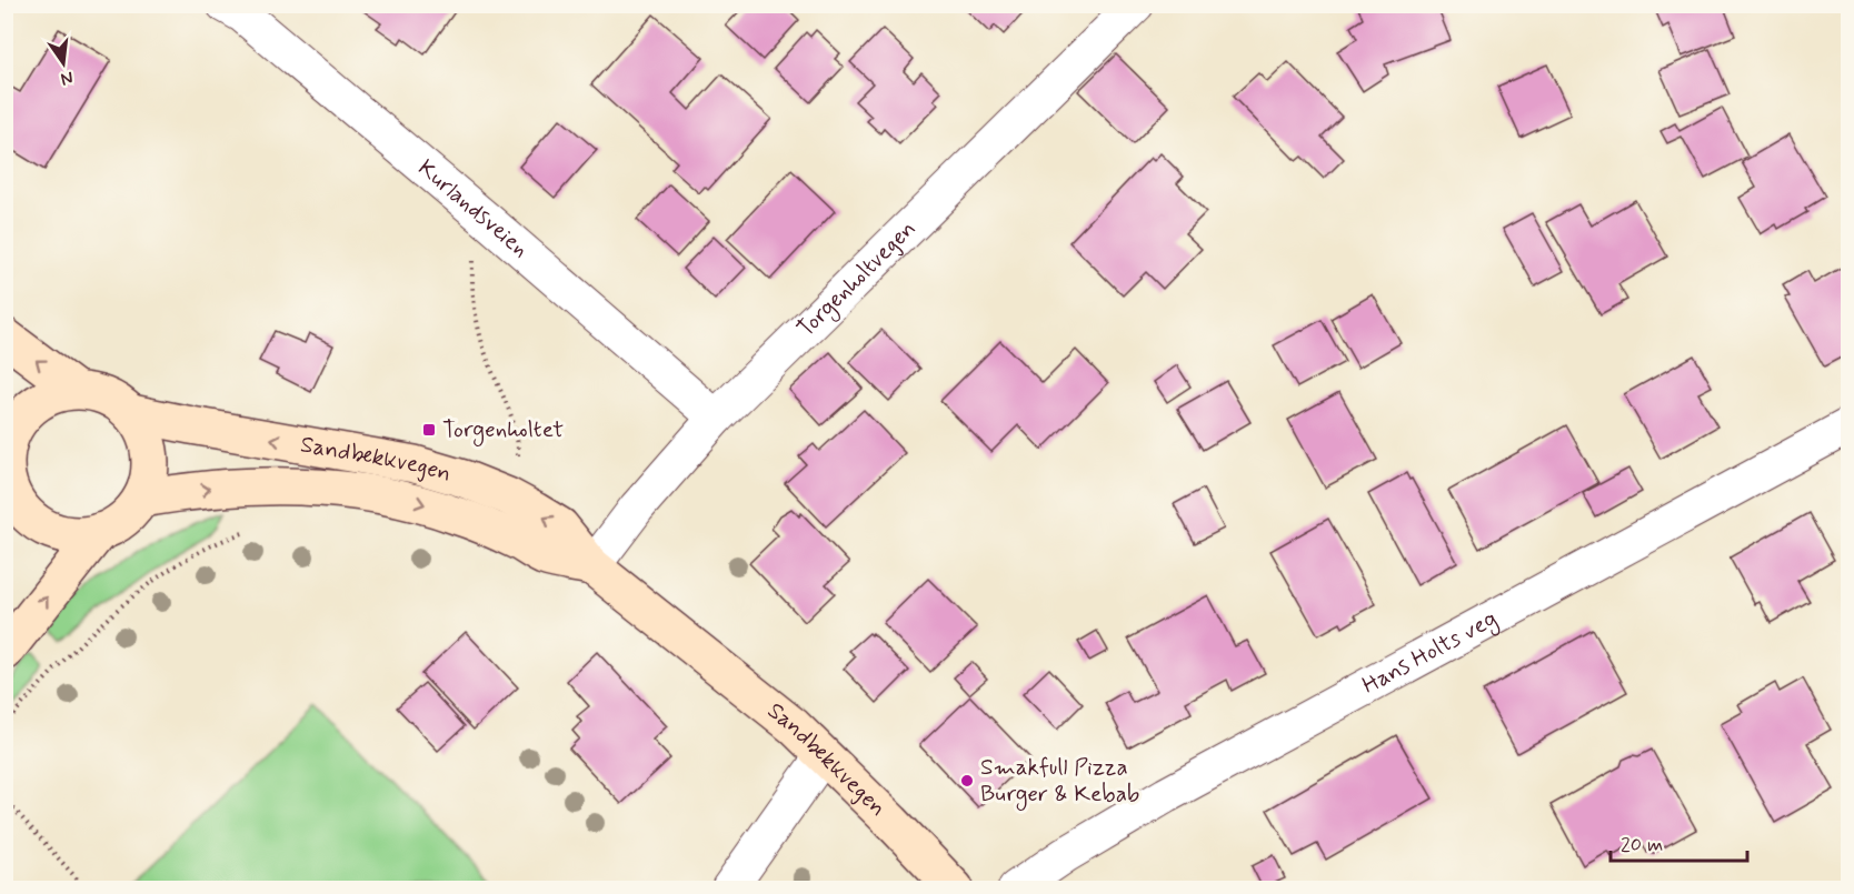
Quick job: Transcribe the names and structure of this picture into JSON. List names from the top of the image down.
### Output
{
  "streets": {
    "main road": ["Sandbekkvegen"],
    "street": ["Kurlandsveien", "Torgenholtvegen", "Hans Holts veg"]
  },
  "crossings": [
    ["Kurlandsveien", "Torgenholtvegen"],
    ["Torgenholtvegen", "Sandbekkvegen"]
  ],
  "places": {
    "transit": ["Torgenholtet"],
    "other": ["Smakfull Pizza Burger & Kebab"]
  },
  "scale_bar": "20 m",
  "north": "bottom"
}
